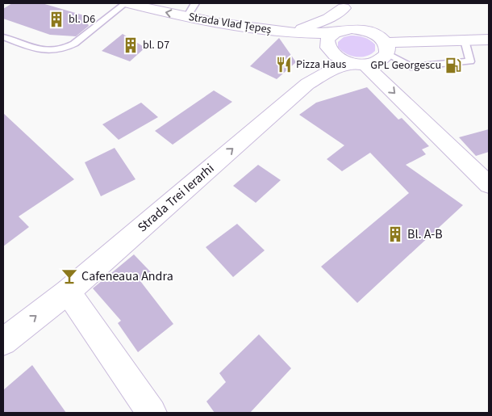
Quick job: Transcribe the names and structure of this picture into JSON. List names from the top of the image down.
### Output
{
  "streets": {
    "main road": ["Strada Vlad Țepeș", "Strada Trei Ierarhi"]
  },
  "crossings": [
    ["Strada Vlad Țepeș", "Strada Trei Ierarhi"]
  ],
  "one_way": ["Strada Trei Ierarhi"],
  "places": {
    "building": ["bl. D6", "bl. D7", "Bl. A-B"],
    "restaurant": ["Pizza Haus"],
    "fuel station": ["GPL Georgescu"],
    "bar": ["Cafeneaua Andra"]
  }
}
